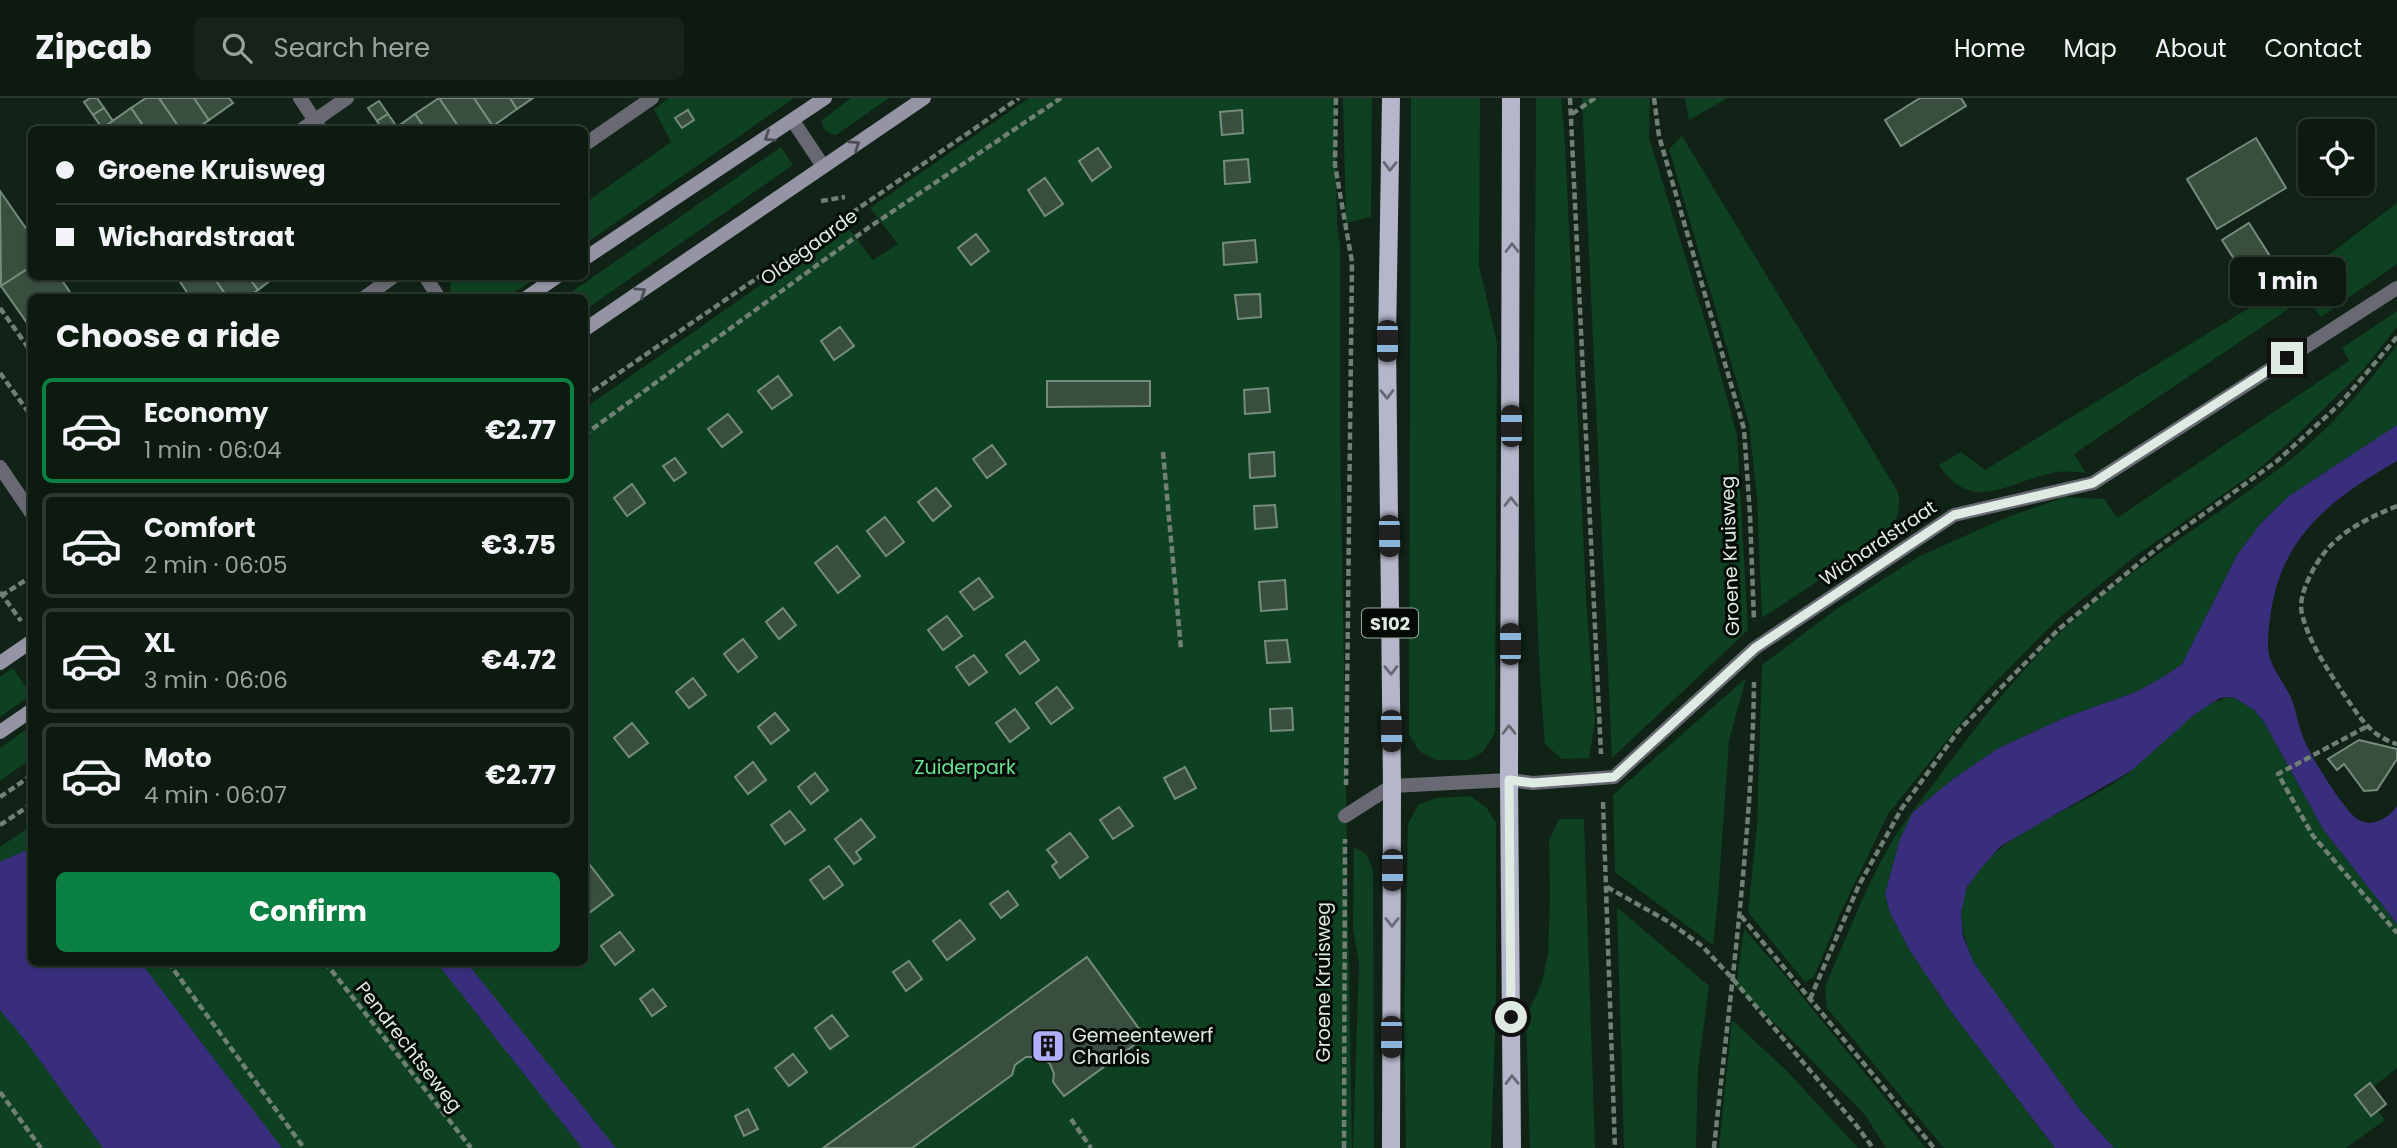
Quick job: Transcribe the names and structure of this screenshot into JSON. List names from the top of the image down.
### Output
{
  "streets": {
    "main road": ["S102"],
    "street": ["Wichardstraat"],
    "path": ["Oldegaarde", "Groene Kruisweg", "Pendrechtseweg"]
  },
  "crossings": [
    ["Wichardstraat", "Groene Kruisweg"]
  ],
  "parks": ["Zuiderpark"],
  "places": {
    "building": ["Gemeentewerf Charlois"]
  },
  "page": {
    "header": "Zipcab",
    "search": "Search here",
    "nav": [
      "Home",
      "Map",
      "About",
      "Contact"
    ],
    "banner": ["Groene Kruisweg", "Wichardstraat"],
    "bubble": "1 min",
    "heading": "Choose a ride",
    "list": [
      {
        "name": "Economy",
        "note": "1 min · 06:04",
        "value": "€2.77"
      },
      {
        "name": "Comfort",
        "note": "2 min · 06:05",
        "value": "€3.75"
      },
      {
        "name": "XL",
        "note": "3 min · 06:06",
        "value": "€4.72"
      },
      {
        "name": "Moto",
        "note": "4 min · 06:07",
        "value": "€2.77"
      }
    ],
    "buttons": "Confirm"
  }
}
